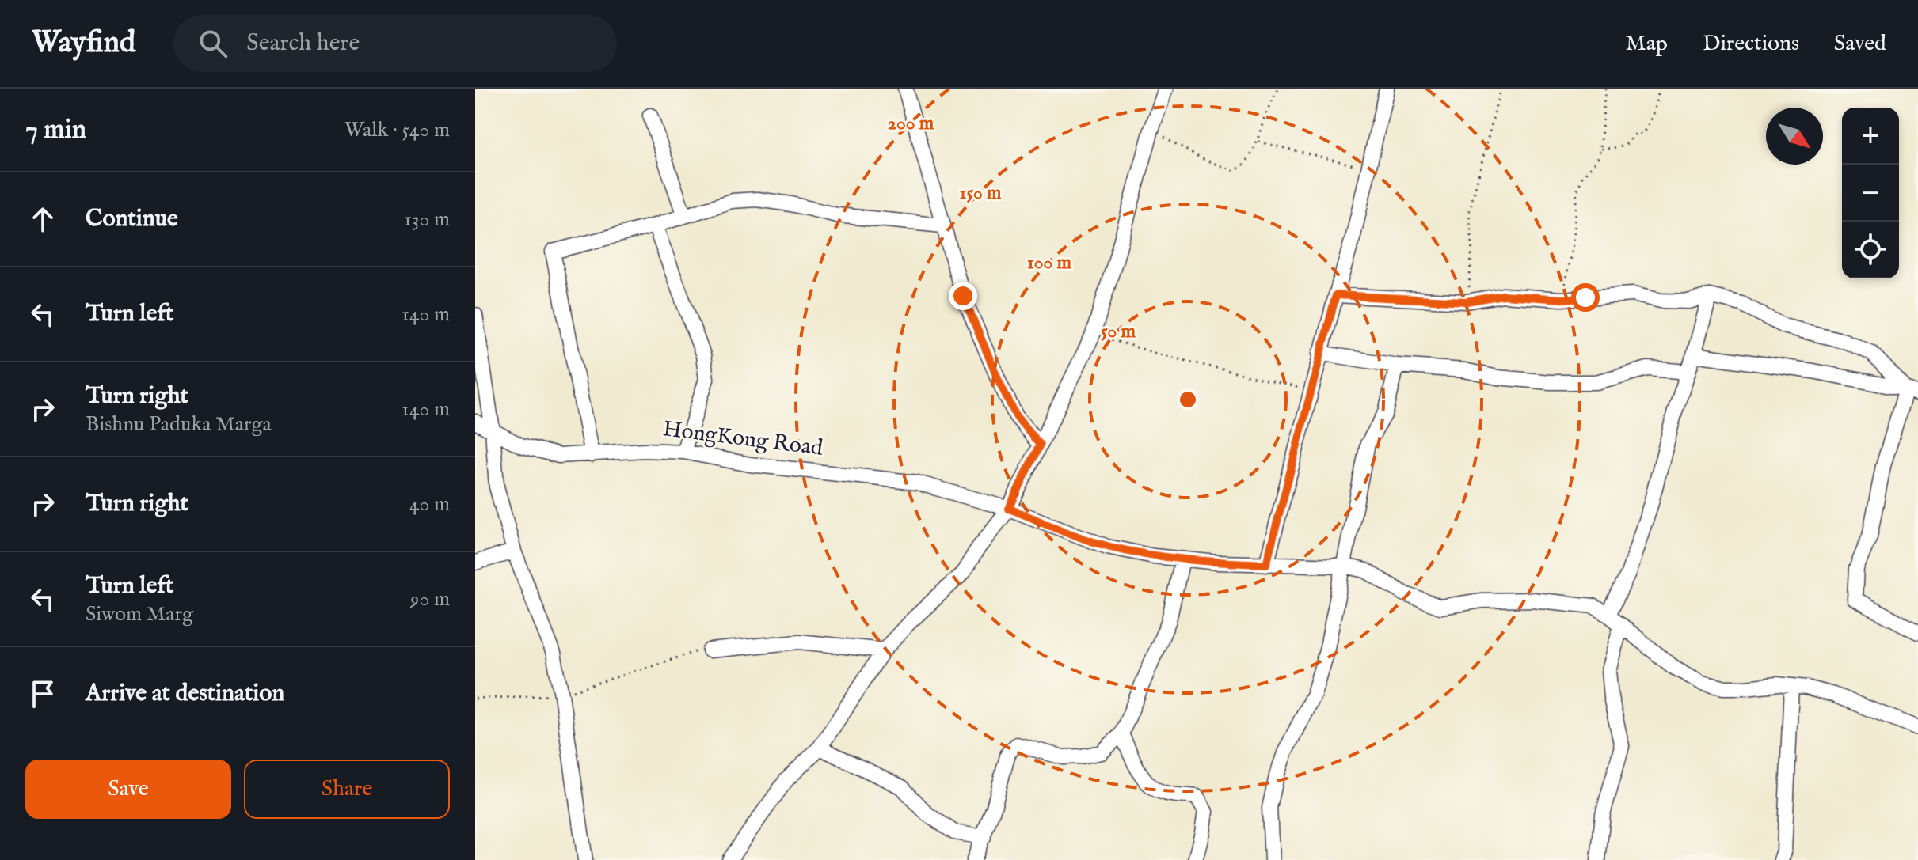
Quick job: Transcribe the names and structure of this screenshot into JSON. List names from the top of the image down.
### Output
{
  "streets": {
    "street": ["HongKong Road"]
  },
  "north": "bottom right",
  "page": {
    "header": "Wayfind",
    "search": "Search here",
    "nav": ["Map", "Directions", "Saved"],
    "heading": ["7 min", "Walk · 540 m"],
    "map_buttons": ["+", "−"],
    "list": [
      ["Continue", "130 m"],
      ["Turn left", "140 m"],
      ["Turn right", "Bishnu Paduka Marga", "140 m"],
      ["Turn right", "40 m"],
      ["Turn left", "Siwom Marg", "90 m"],
      "Arrive at destination"
    ],
    "buttons": ["Save", "Share"]
  },
  "rings": [
    "200 m",
    "150 m",
    "100 m",
    "50 m"
  ]
}
